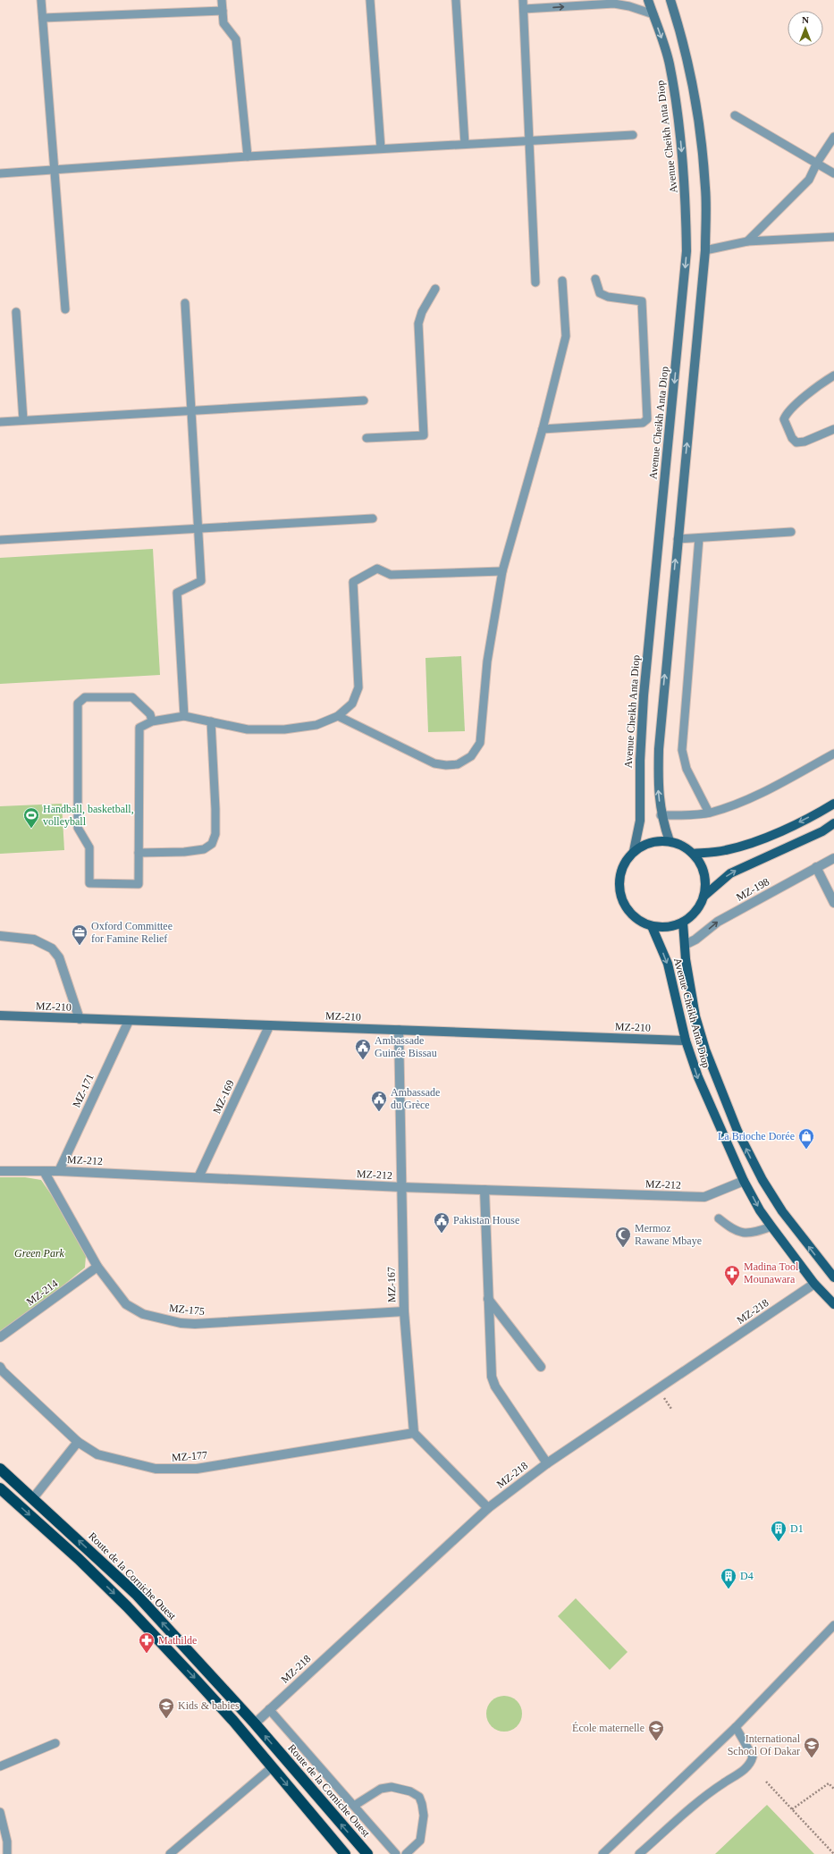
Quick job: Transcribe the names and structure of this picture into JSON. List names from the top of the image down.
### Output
{
  "streets": {
    "highway": ["Route de la Corniche Ouest"],
    "main road": ["Avenue Cheikh Anta Diop"],
    "street": [
      "MZ-198",
      "MZ-210",
      "MZ-171",
      "MZ-169",
      "MZ-212",
      "MZ-167",
      "MZ-214",
      "MZ-175",
      "MZ-218",
      "MZ-177"
    ]
  },
  "crossings": [
    ["Avenue Cheikh Anta Diop", "MZ-198"],
    ["Avenue Cheikh Anta Diop", "MZ-210"],
    ["Avenue Cheikh Anta Diop", "MZ-212"],
    ["Avenue Cheikh Anta Diop", "MZ-218"],
    ["MZ-210", "MZ-171"],
    ["MZ-210", "MZ-169"],
    ["MZ-210", "MZ-167"],
    ["MZ-171", "MZ-212"],
    ["MZ-169", "MZ-212"],
    ["MZ-212", "MZ-167"],
    ["MZ-212", "MZ-175"],
    ["MZ-167", "MZ-175"],
    ["MZ-167", "MZ-177"],
    ["MZ-214", "MZ-175"],
    ["MZ-218", "Route de la Corniche Ouest"]
  ],
  "one_way": ["MZ-198"],
  "parks": ["Green Park"],
  "places": {
    "sports": ["Handball, basketball, volleyball"],
    "office": ["Oxford Committee for Famine Relief"],
    "public building": ["Ambassade Guinée Bissau", "Ambassade du Grèce", "Pakistan House"],
    "shop": ["La Brioche Dorée"],
    "mosque": ["Mermoz Rawane Mbaye"],
    "pharmacy": ["Madina Tool Mounawara", "Mathilde"],
    "building": ["D1", "D4"],
    "school or university": ["Kids & babies", "École maternelle", "International School Of Dakar"]
  },
  "north": "top"
}
